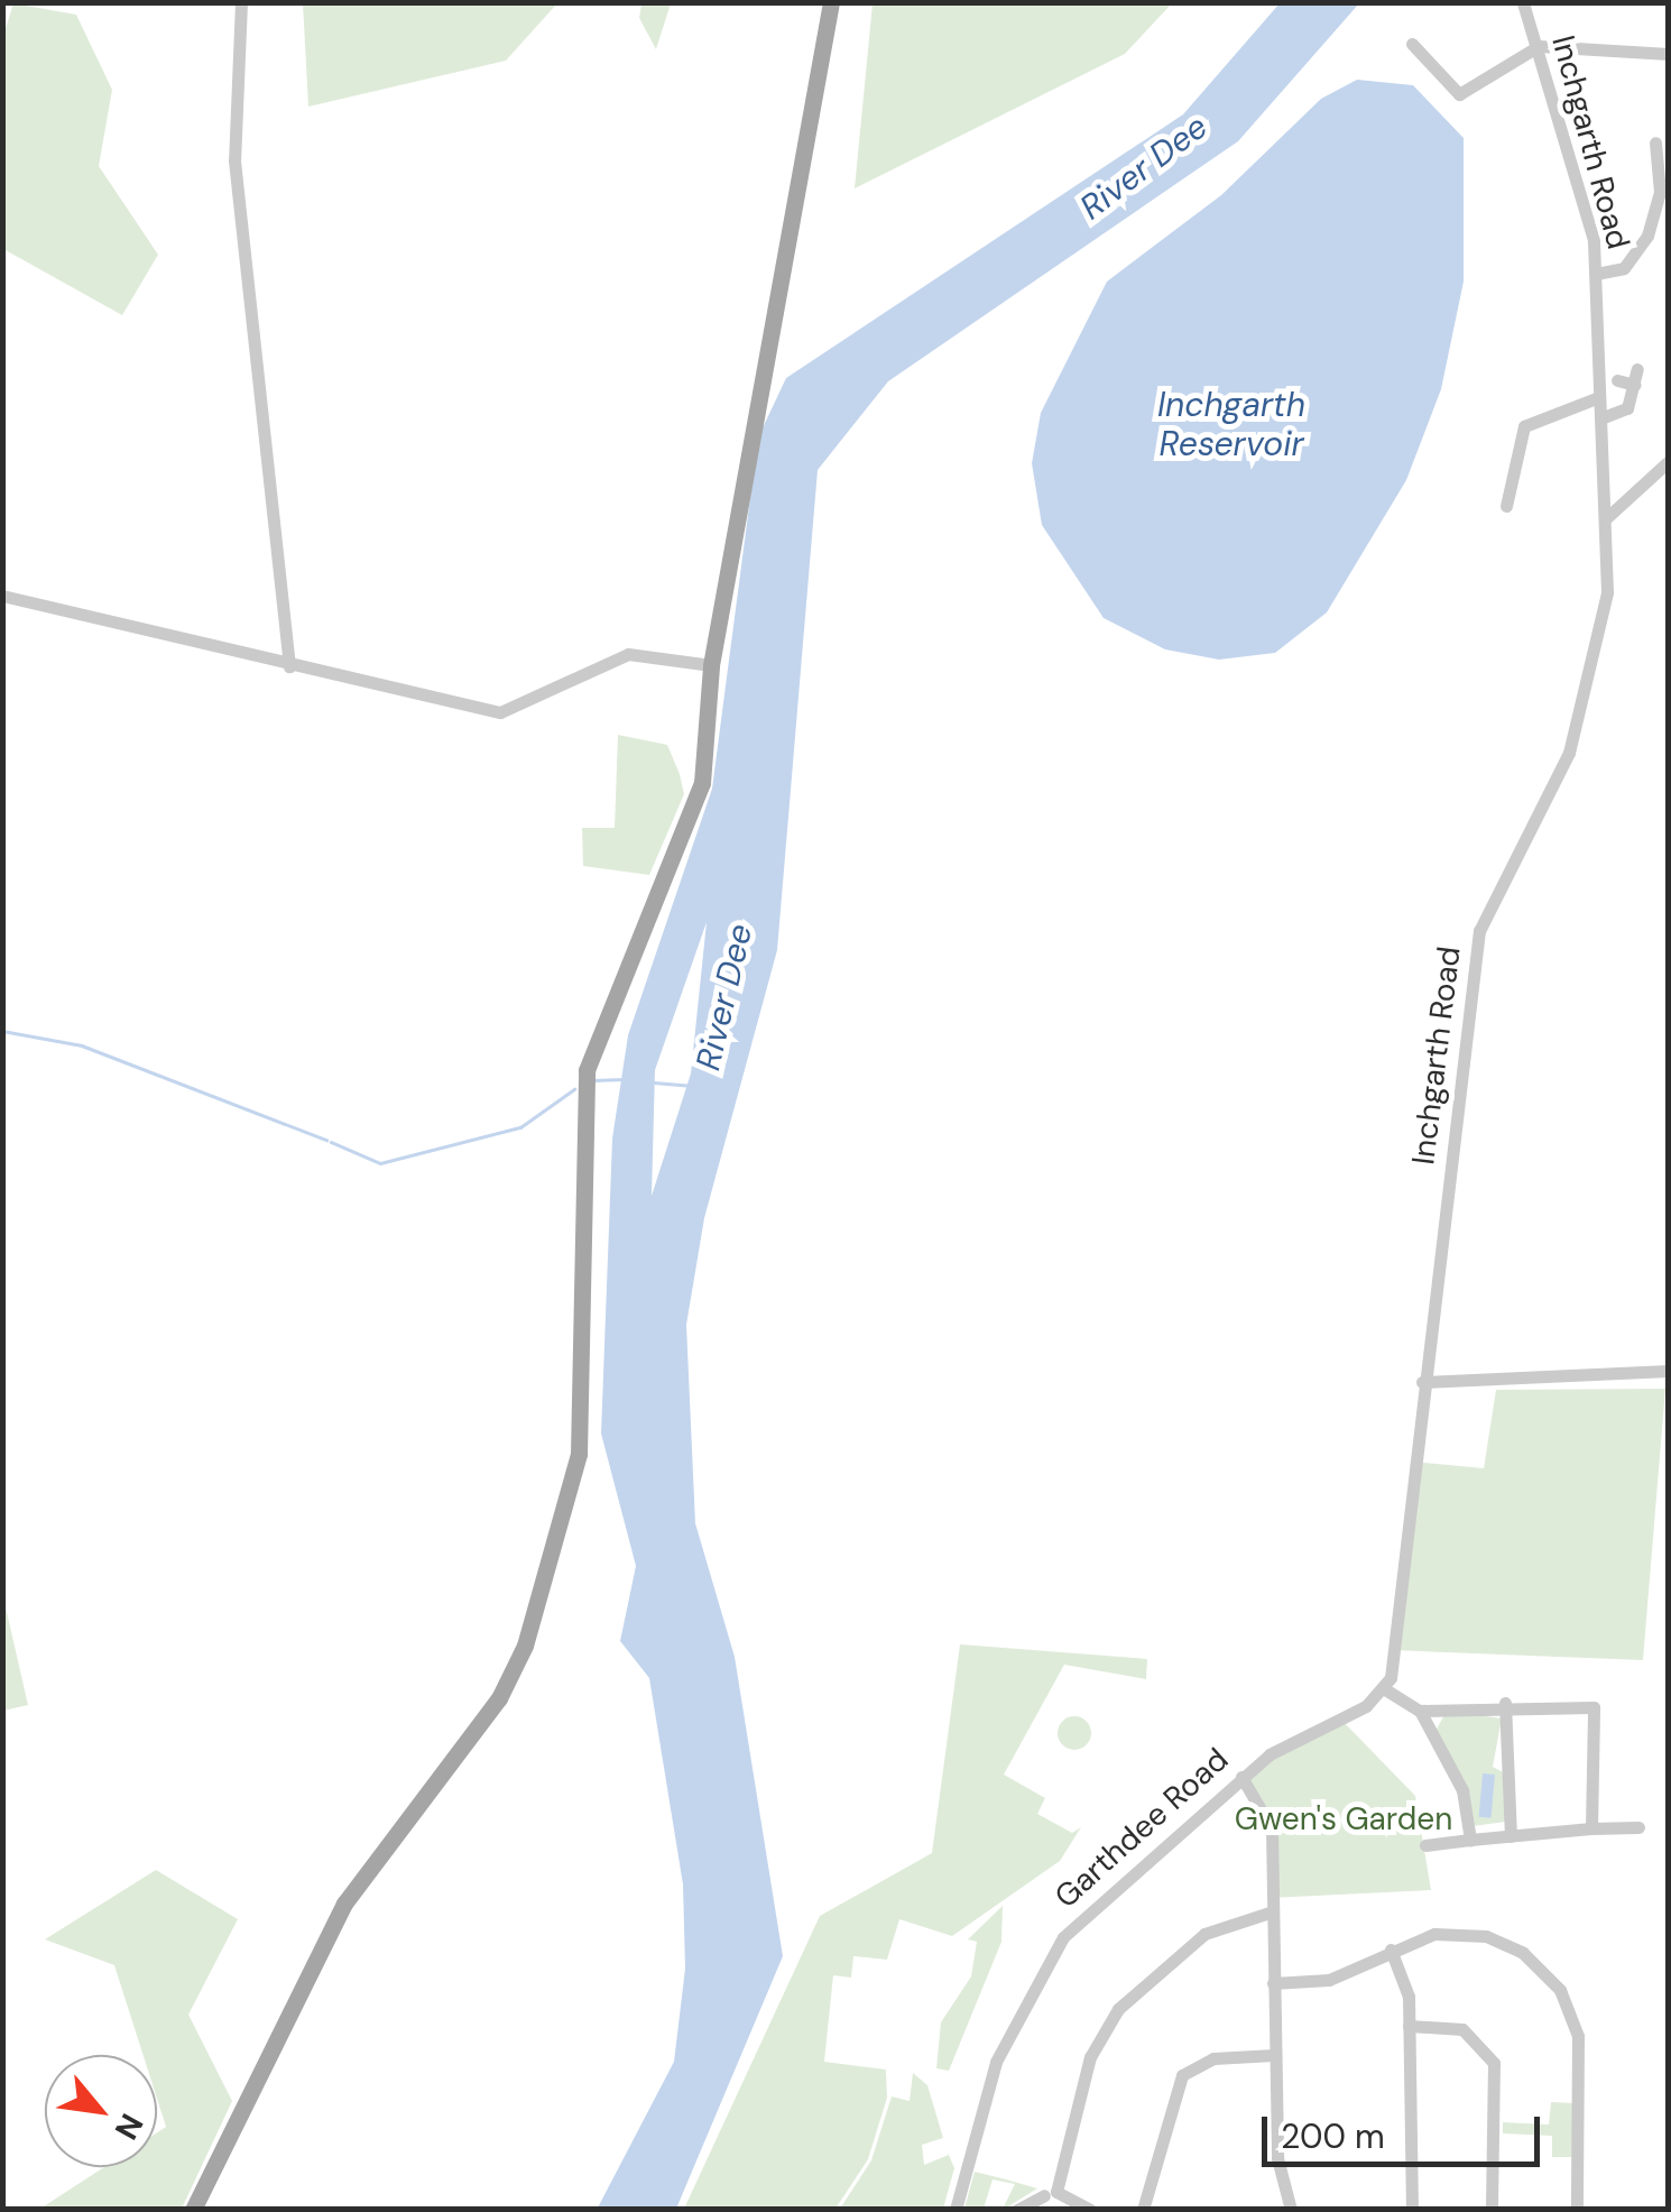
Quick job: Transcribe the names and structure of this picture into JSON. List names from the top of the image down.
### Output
{
  "streets": {
    "street": ["Inchgarth Road", "Garthdee Road"]
  },
  "crossings": [
    ["Inchgarth Road", "Garthdee Road"]
  ],
  "water": ["River Dee", "Inchgarth Reservoir"],
  "parks": ["Gwen's Garden"],
  "scale_bar": "200 m",
  "north": "bottom right"
}
